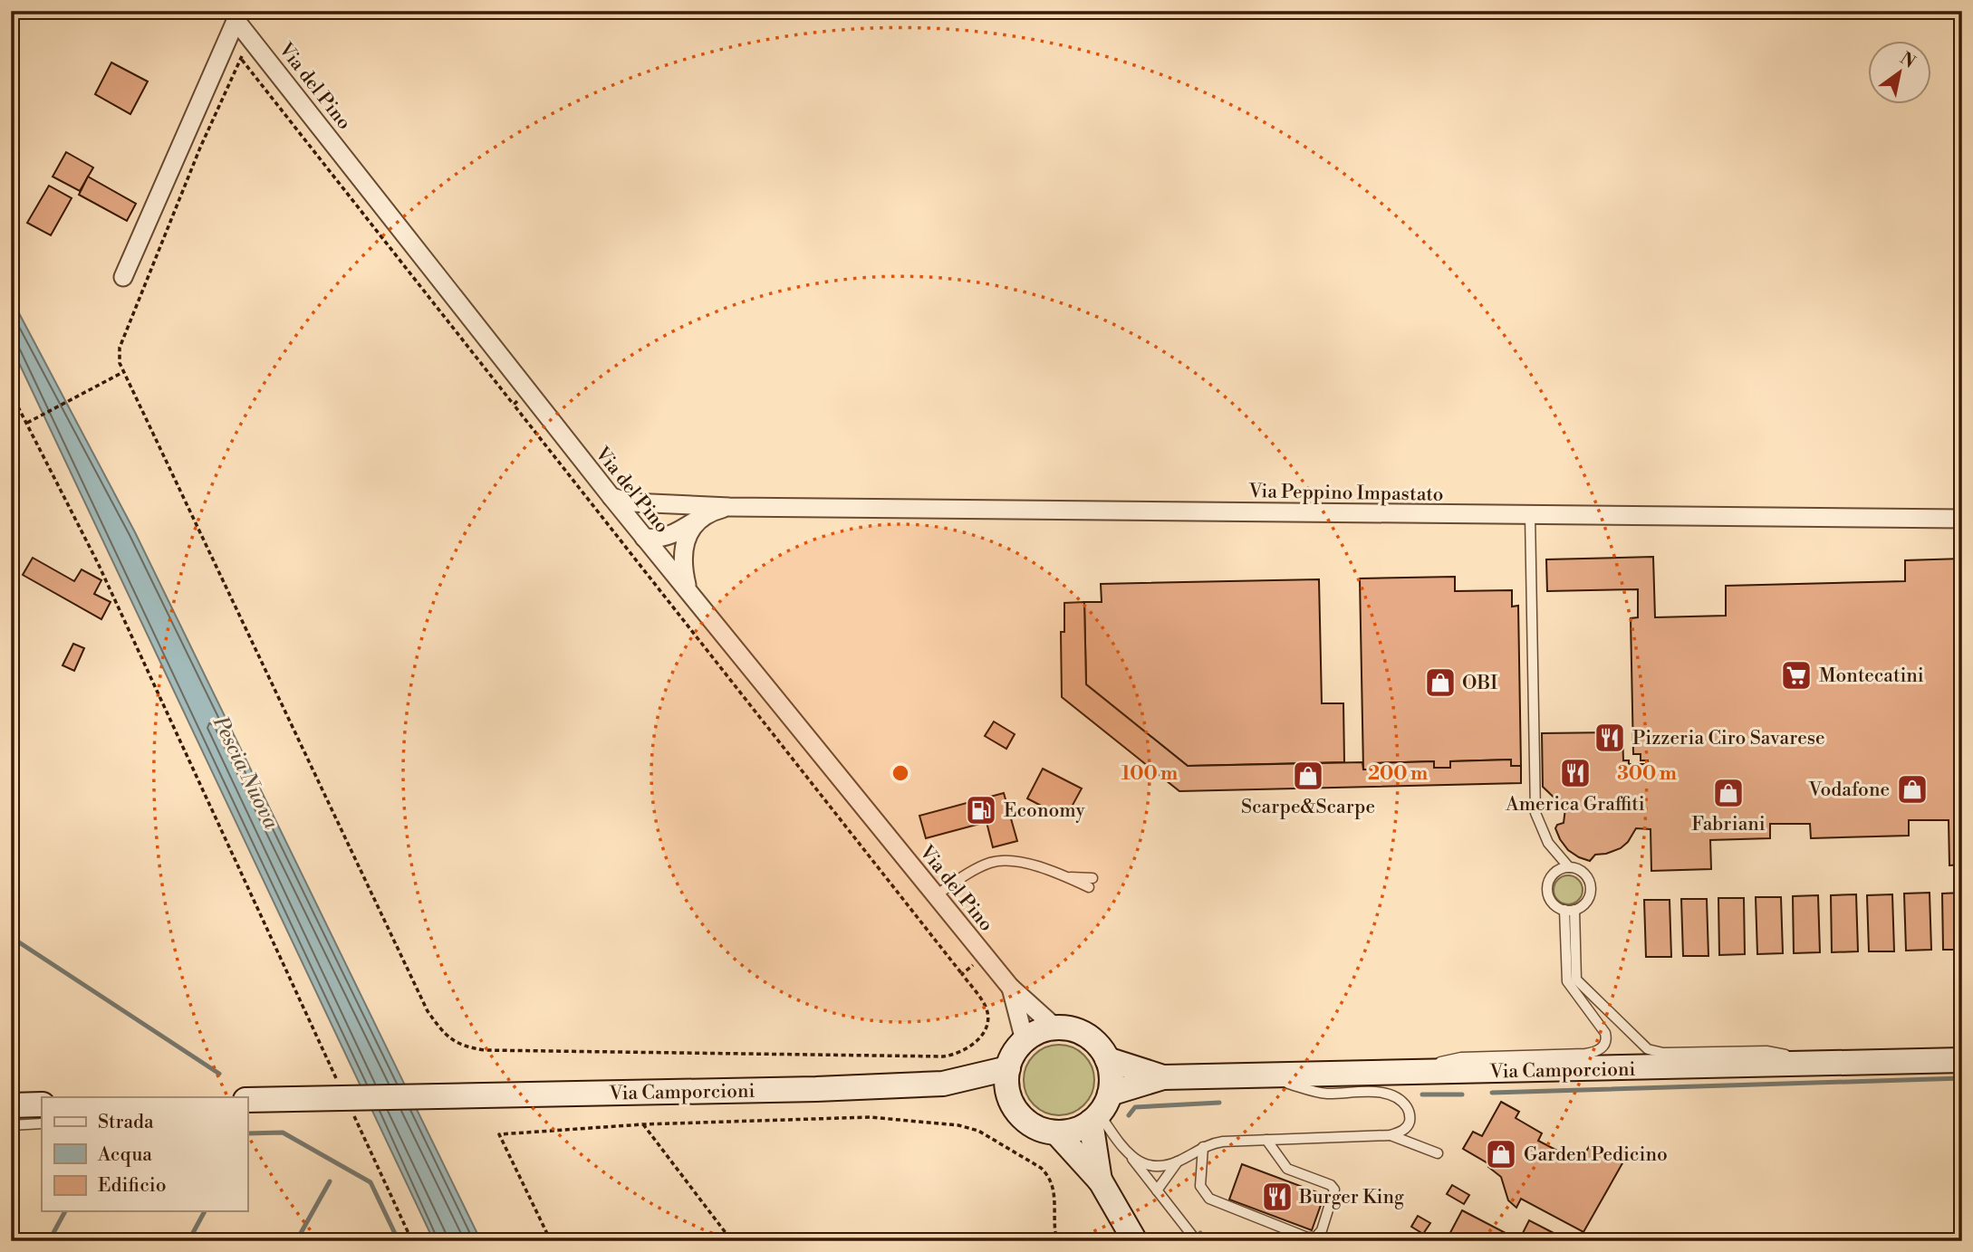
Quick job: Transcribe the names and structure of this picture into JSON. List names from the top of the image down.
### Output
{
  "streets": {
    "main road": ["Via Camporcioni"],
    "street": ["Via del Pino", "Via Peppino Impastato"]
  },
  "crossings": [
    ["Via del Pino", "Via Peppino Impastato"]
  ],
  "water": ["Pescia Nuova"],
  "places": {
    "supermarket": ["Montecatini"],
    "shop": [
      "OBI",
      "Scarpe&Scarpe",
      "Vodafone",
      "Fabriani",
      "Garden Pedicino"
    ],
    "restaurant": ["Pizzeria Ciro Savarese", "America Graffiti", "Burger King"],
    "fuel station": ["Economy"]
  },
  "legend": ["Strada", "Acqua", "Edificio"],
  "north": "top right",
  "rings": ["100 m", "200 m", "300 m"]
}
